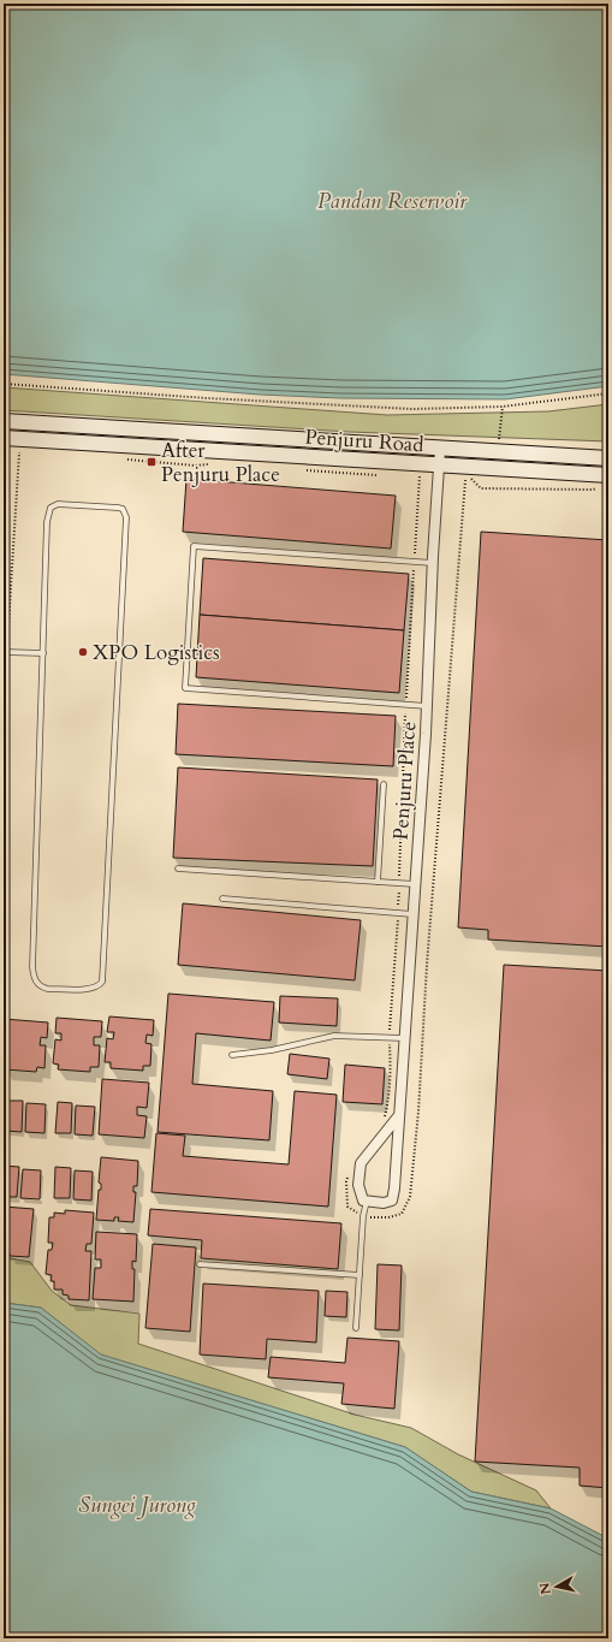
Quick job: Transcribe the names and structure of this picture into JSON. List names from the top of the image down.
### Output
{
  "streets": {
    "main road": ["Penjuru Road"],
    "street": ["Penjuru Place"]
  },
  "crossings": [
    ["Penjuru Road", "Penjuru Place"]
  ],
  "water": ["Pandan Reservoir", "Sungei Jurong"],
  "places": {
    "transit": ["After Penjuru Place"],
    "other": ["XPO Logistics"]
  },
  "north": "left"
}
